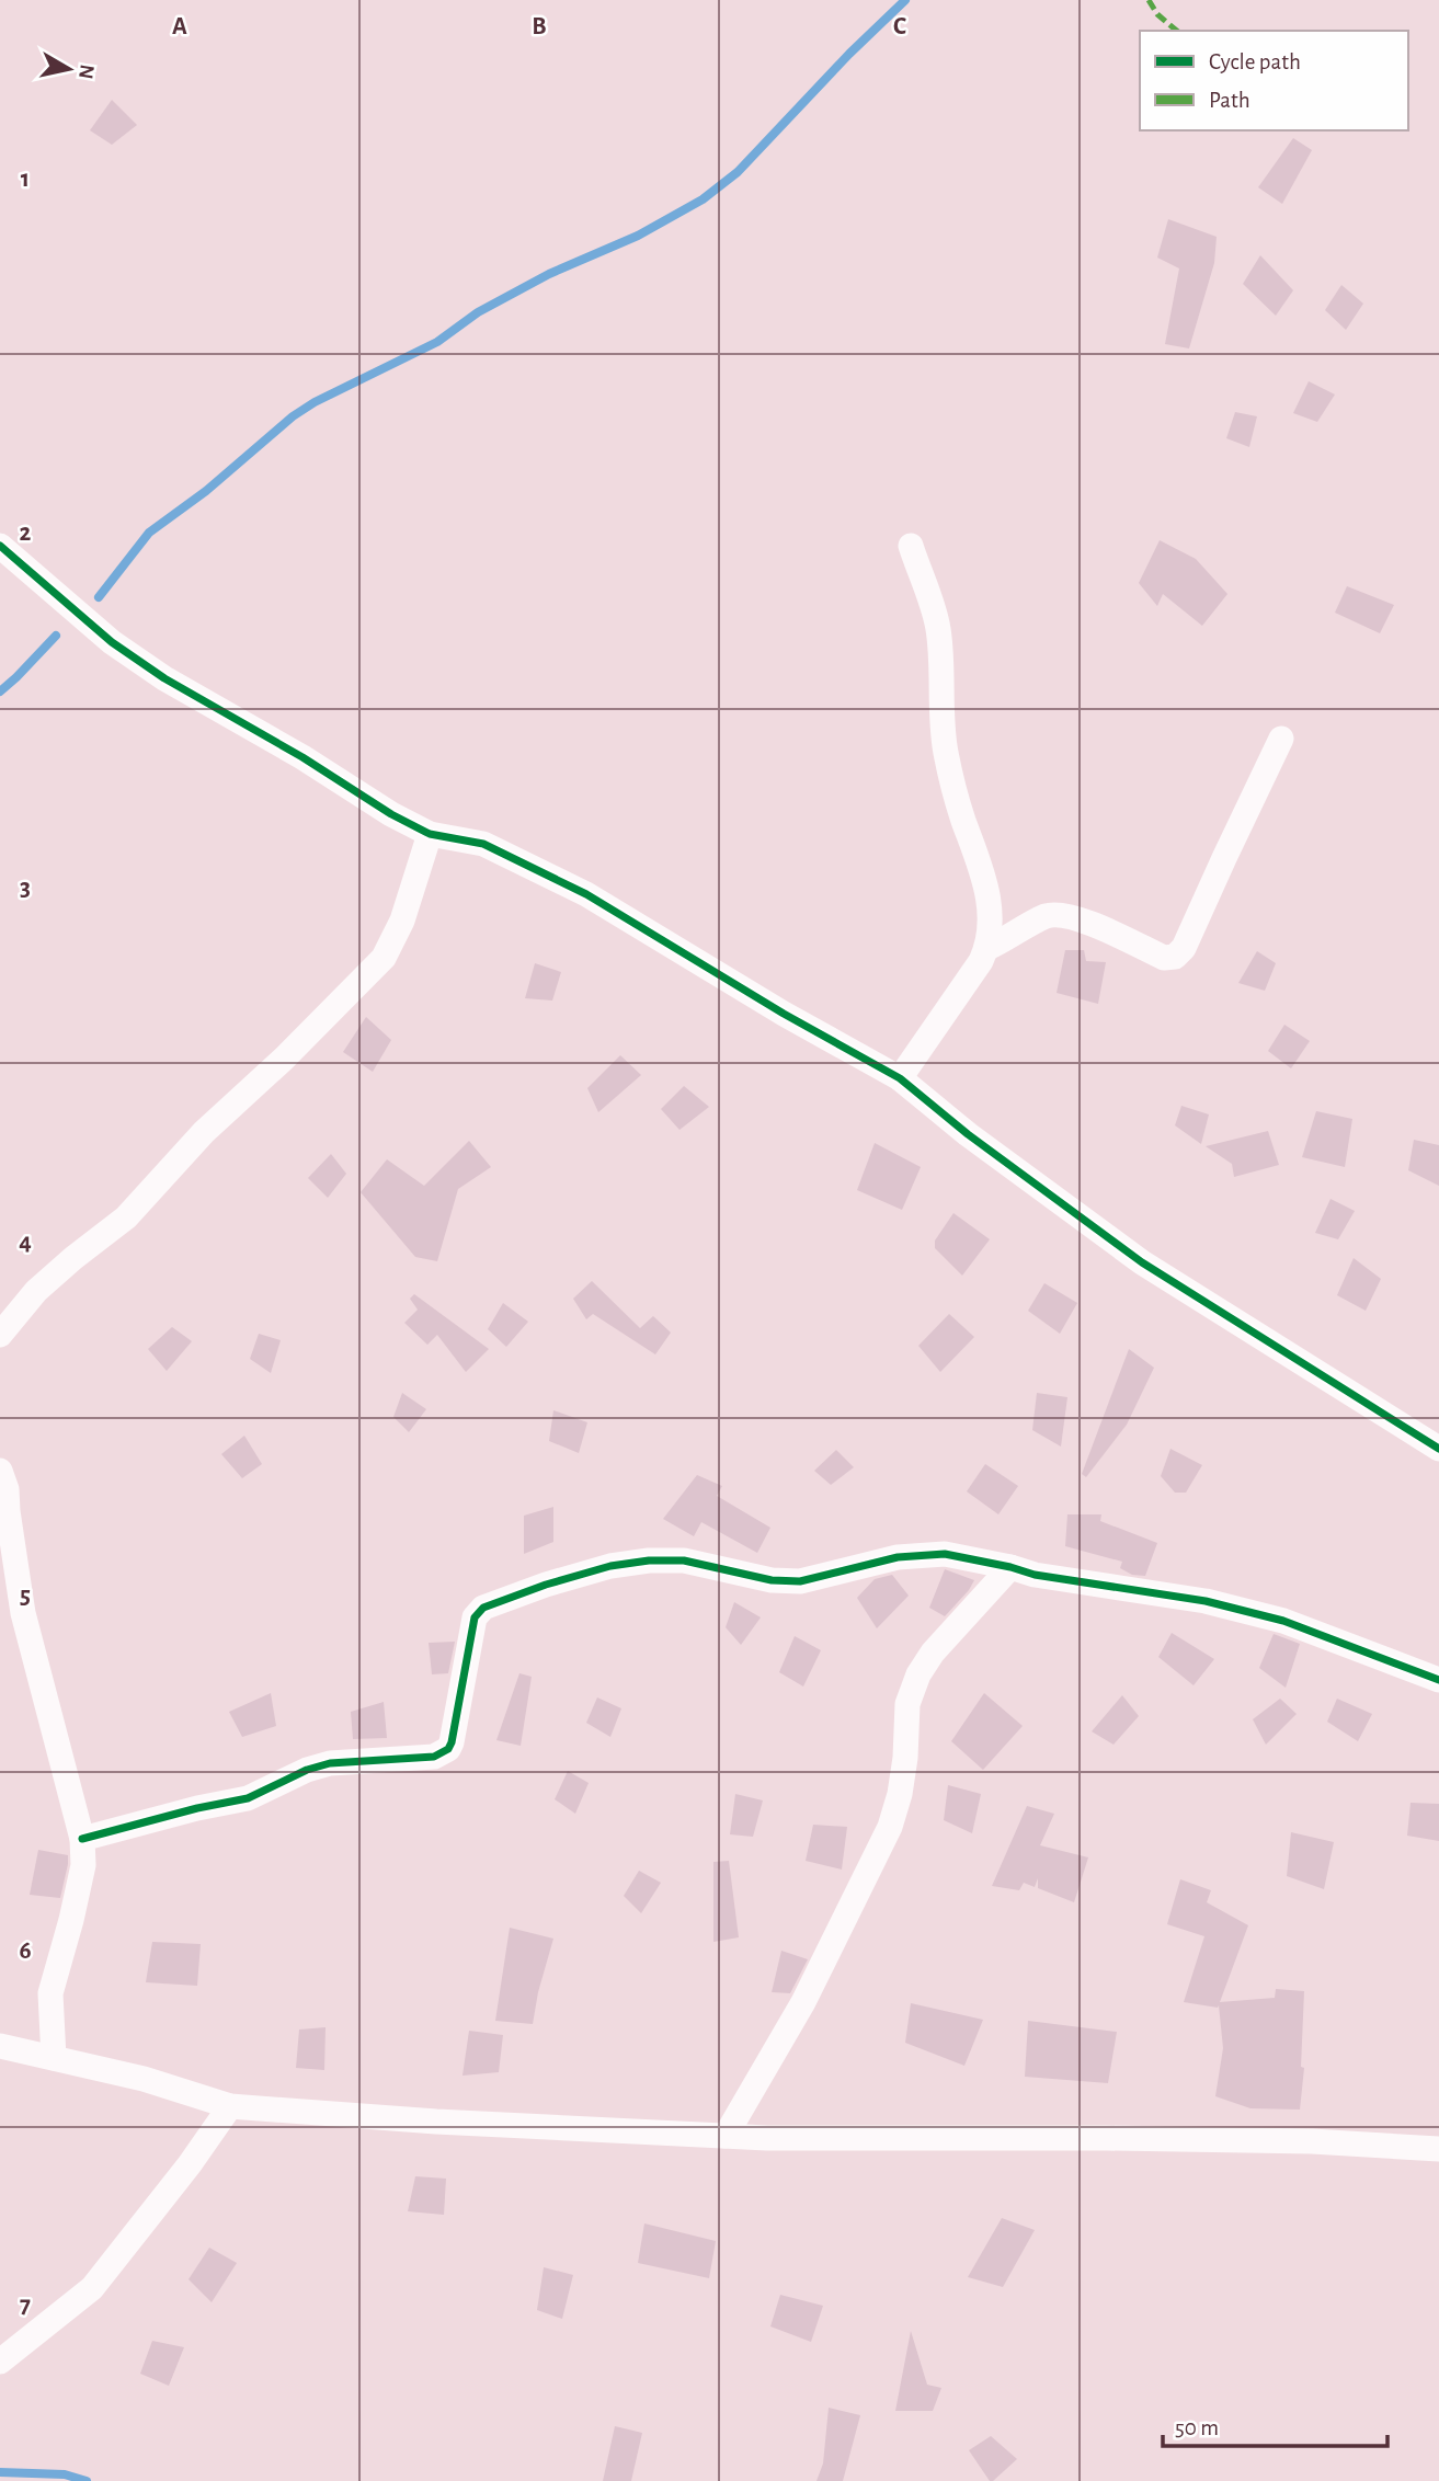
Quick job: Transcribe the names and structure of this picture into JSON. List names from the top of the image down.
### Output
{
  "legend": ["Cycle path", "Path"],
  "scale_bar": "50 m",
  "north": "right",
  "grid": {
    "columns": ["A", "B", "C"],
    "rows": [
      "1",
      "2",
      "3",
      "4",
      "5",
      "6",
      "7"
    ]
  }
}
